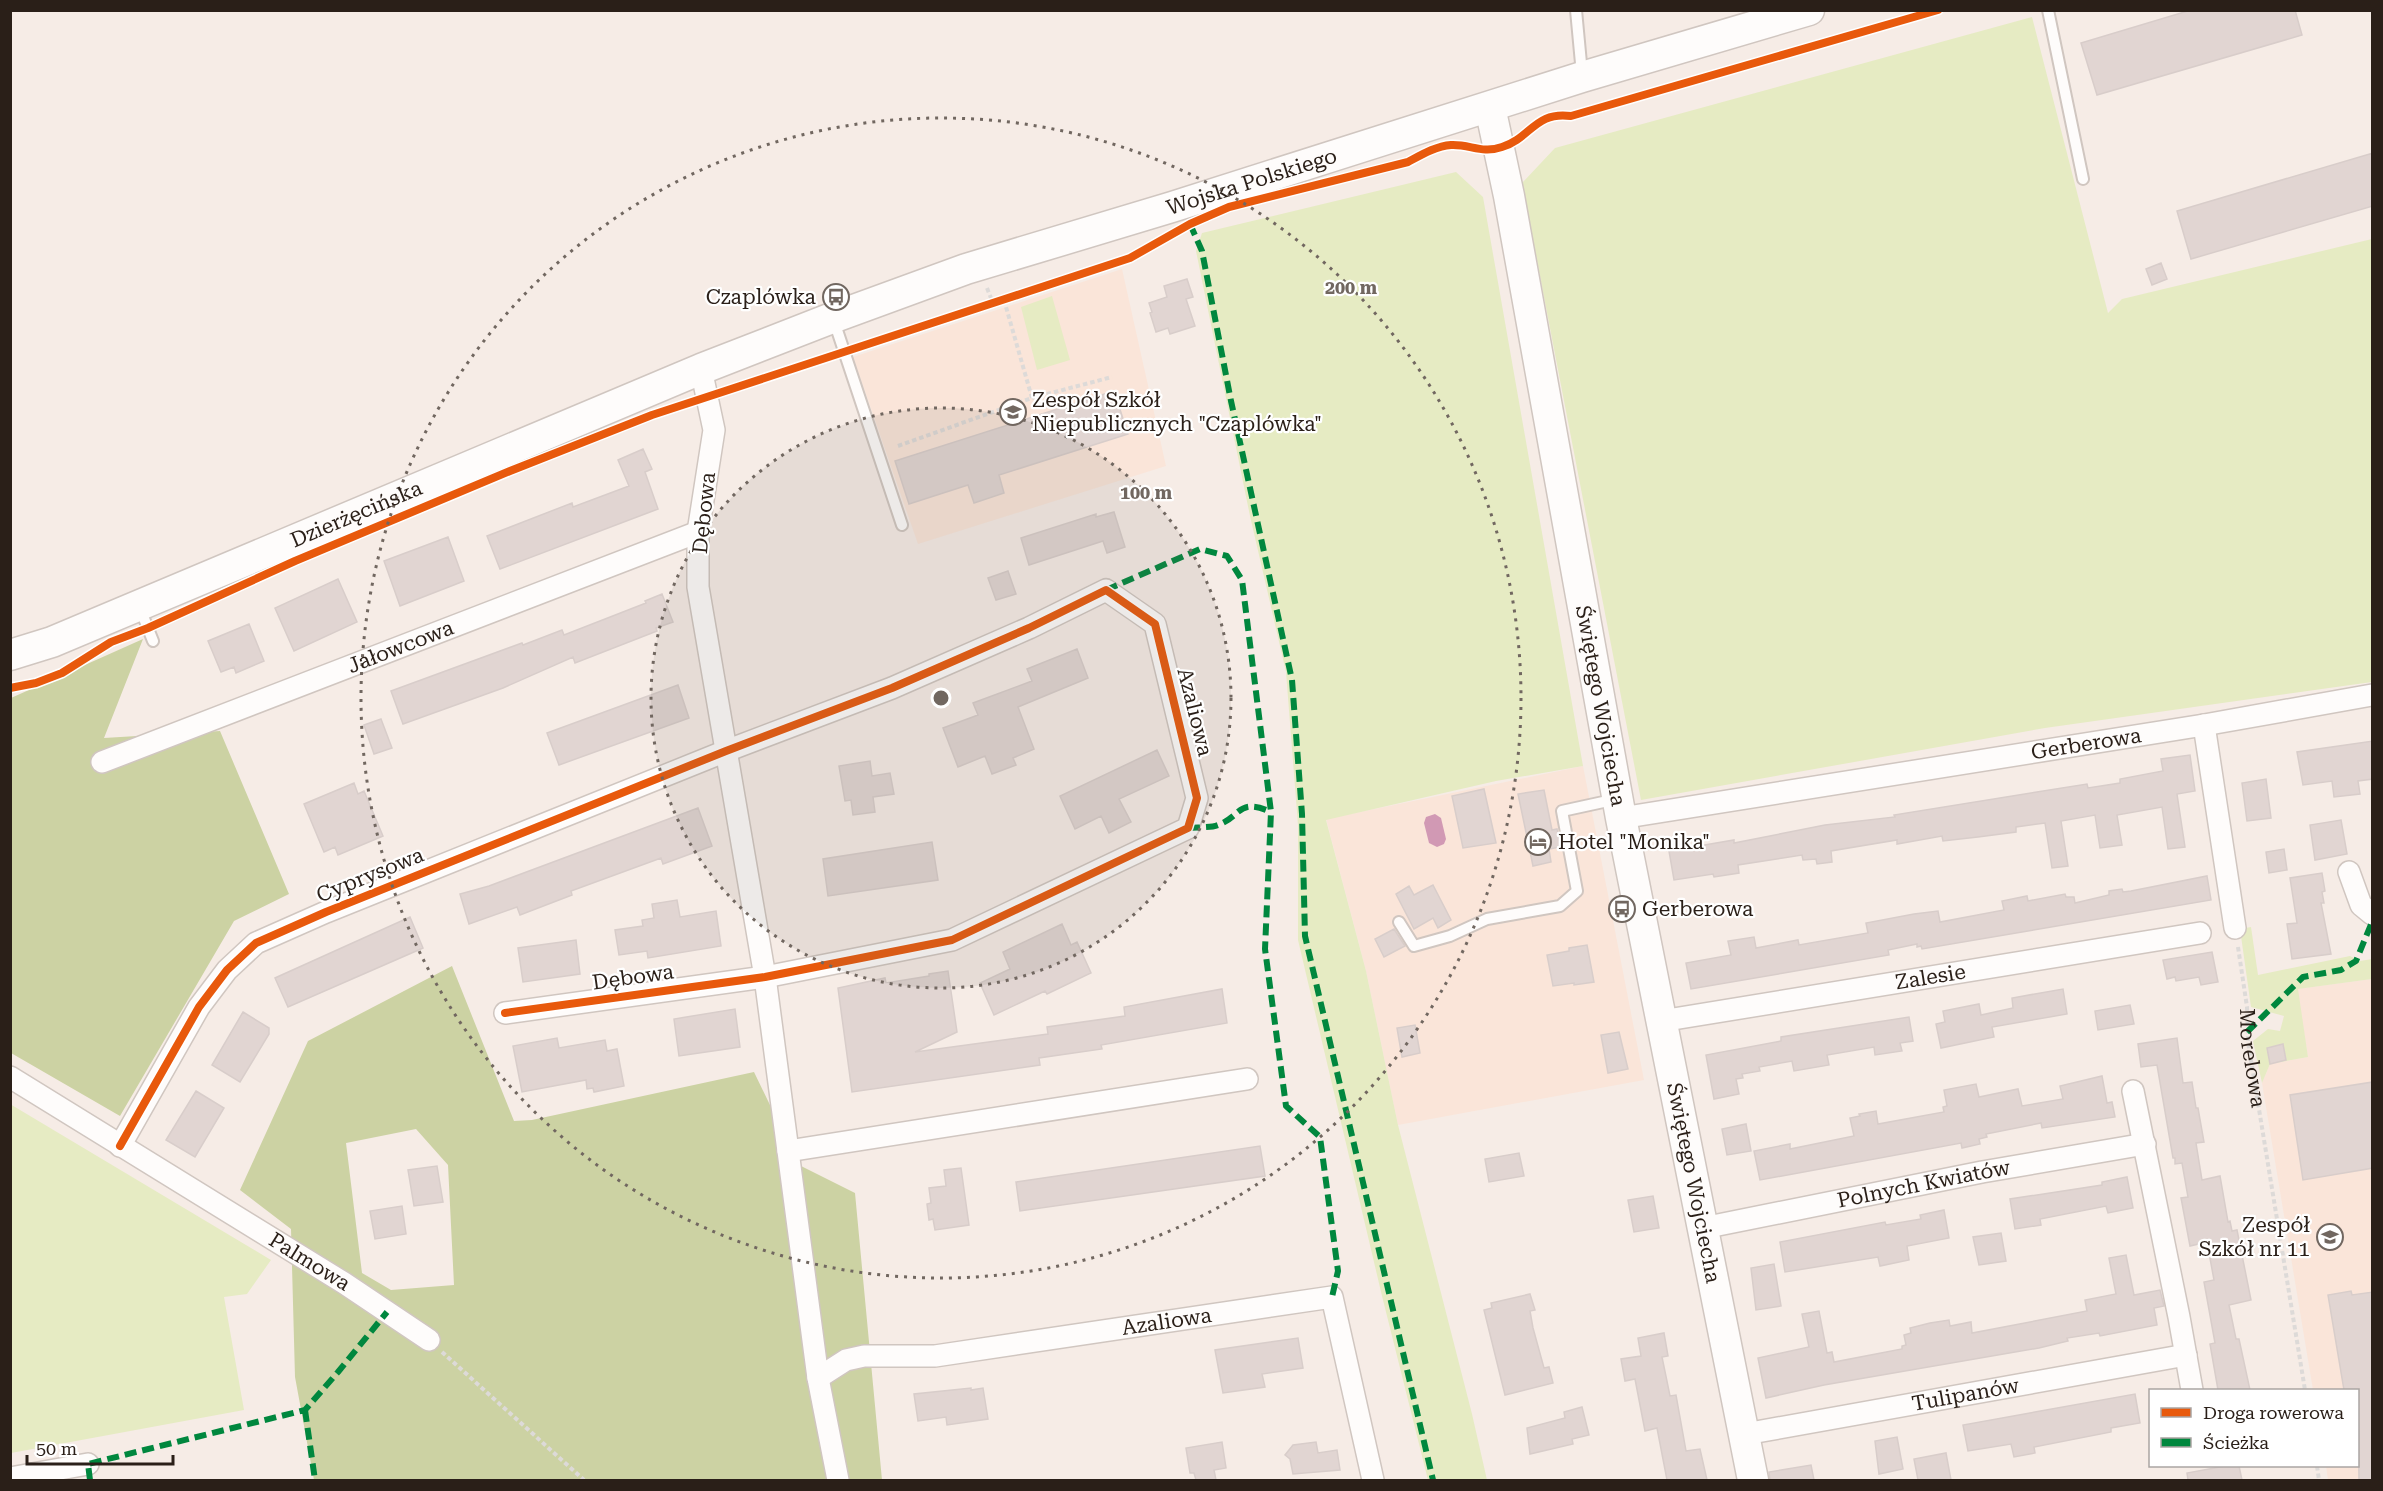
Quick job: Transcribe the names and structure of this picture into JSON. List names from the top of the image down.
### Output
{
  "streets": {
    "street": [
      "Wojska Polskiego",
      "Dębowa",
      "Dzierżęcińska",
      "Jałowcowa",
      "Świętego Wojciecha",
      "Azaliowa",
      "Gerberowa",
      "Cyprysowa",
      "Zalesie",
      "Polnych Kwiatów",
      "Palmowa",
      "Tulipanów"
    ],
    "path": ["Morelowa"]
  },
  "crossings": [
    ["Wojska Polskiego", "Dębowa"],
    ["Wojska Polskiego", "Dzierżęcińska"],
    ["Wojska Polskiego", "Świętego Wojciecha"],
    ["Dębowa", "Dzierżęcińska"],
    ["Dębowa", "Jałowcowa"],
    ["Dębowa", "Azaliowa"],
    ["Dębowa", "Cyprysowa"],
    ["Świętego Wojciecha", "Gerberowa"],
    ["Świętego Wojciecha", "Zalesie"],
    ["Świętego Wojciecha", "Polnych Kwiatów"],
    ["Świętego Wojciecha", "Tulipanów"],
    ["Azaliowa", "Cyprysowa"],
    ["Cyprysowa", "Palmowa"]
  ],
  "places": {
    "bus stop": ["Czaplówka", "Gerberowa"],
    "school or university": ["Zespół Szkół Niepublicznych \"Czaplówka\"", "Zespół Szkół nr 11"],
    "hotel": ["Hotel \"Monika\""]
  },
  "legend": ["Droga rowerowa", "Ścieżka"],
  "scale_bar": "50 m",
  "rings": ["200 m", "100 m"]
}
